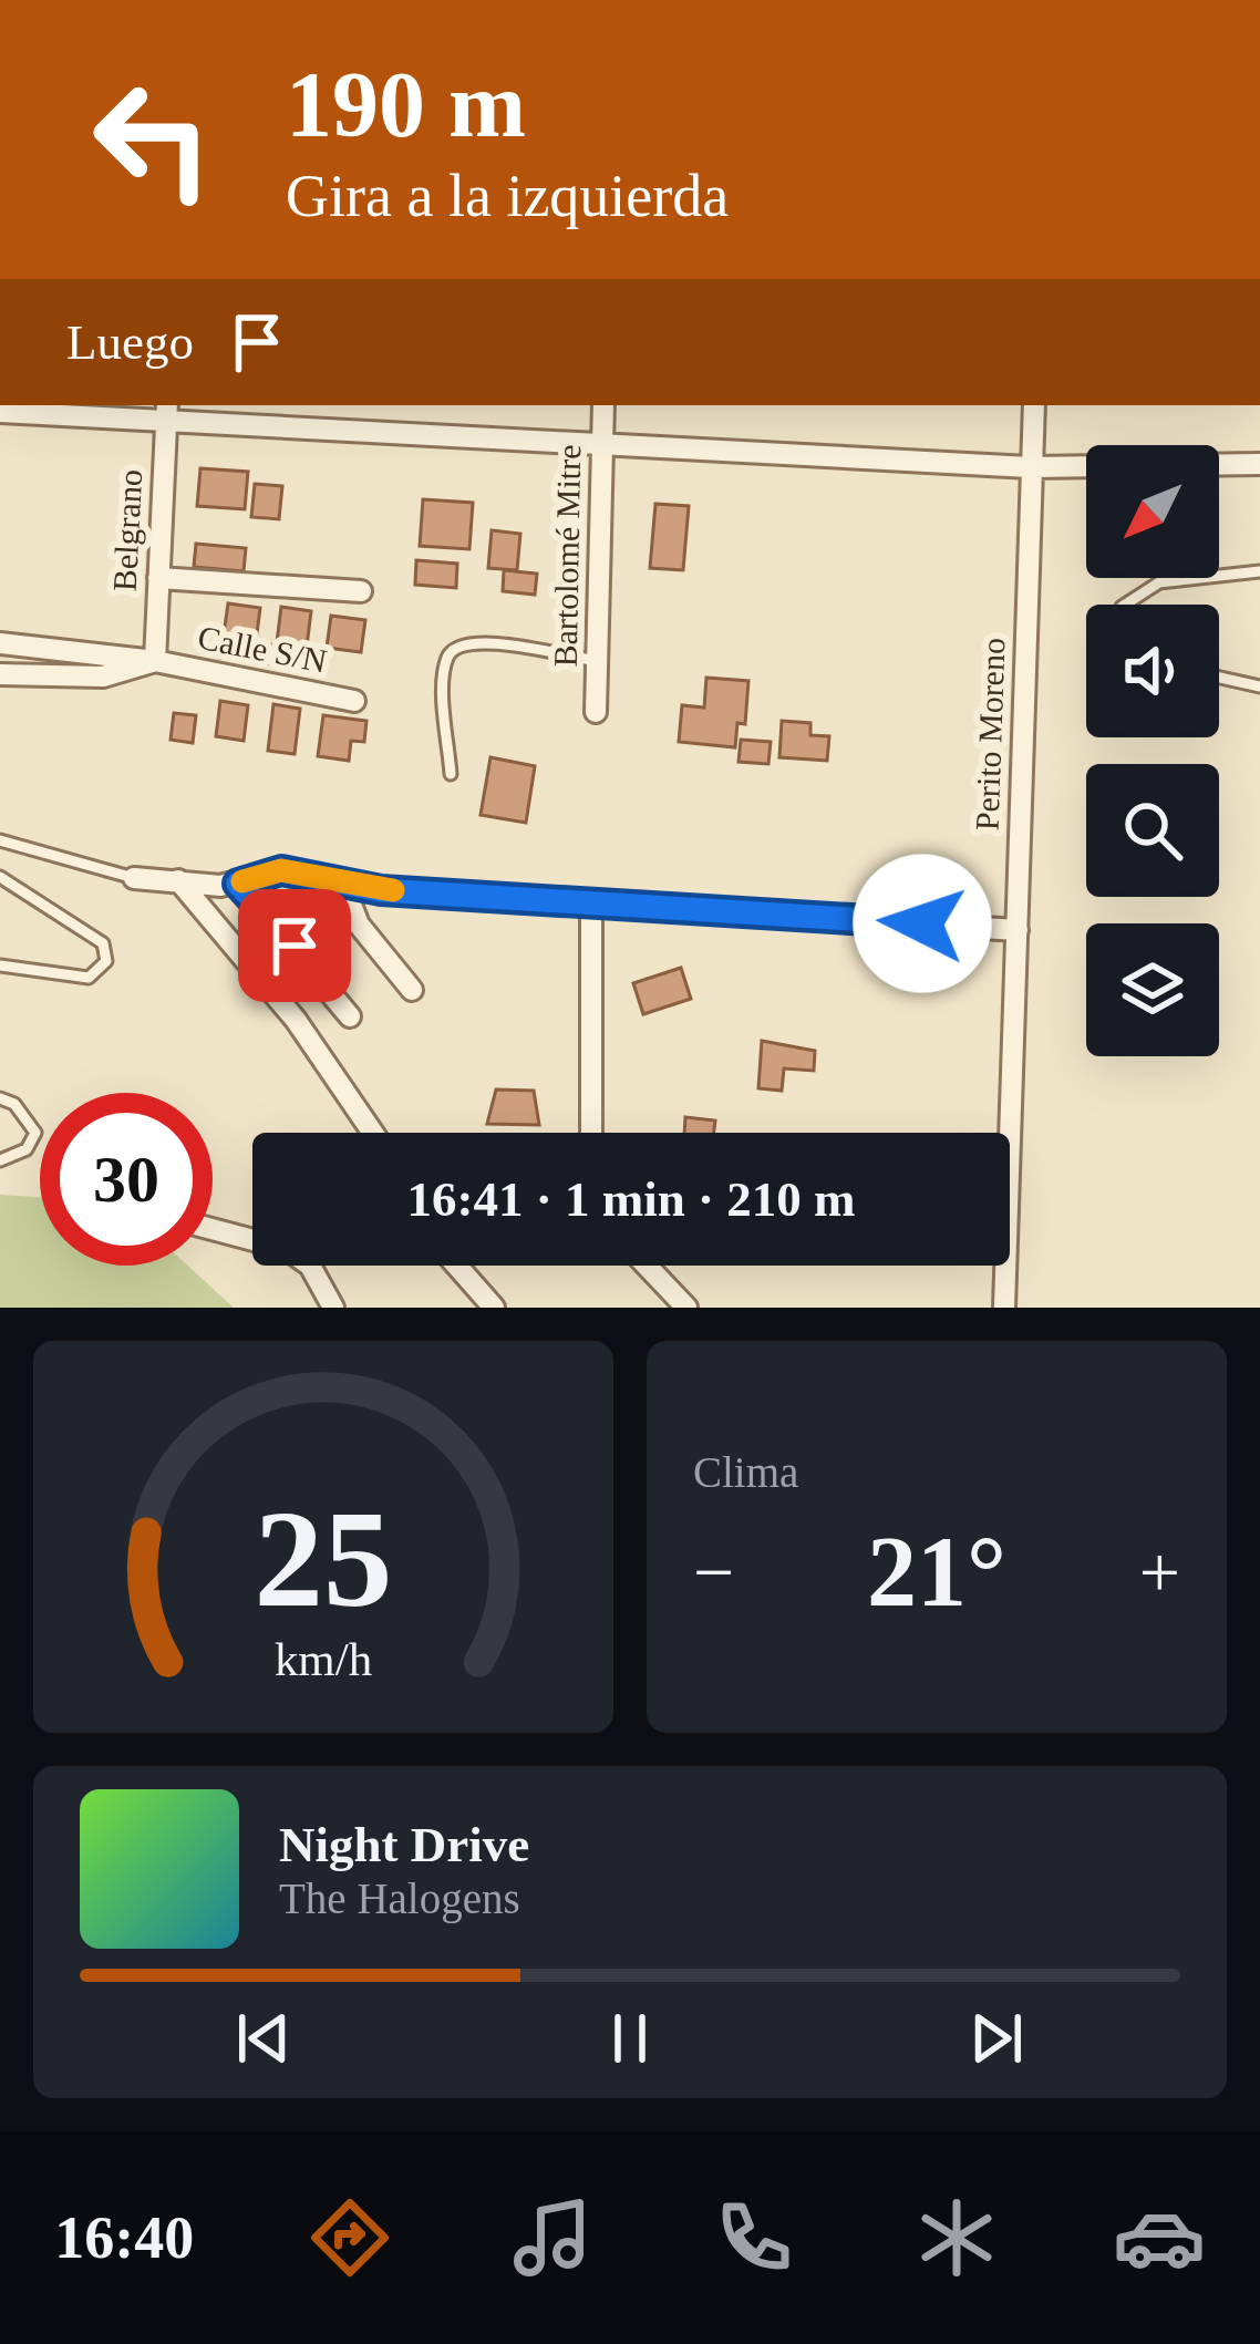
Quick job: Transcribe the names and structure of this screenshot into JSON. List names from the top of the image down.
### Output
{
  "streets": {
    "street": [
      "Belgrano",
      "Bartolomé Mitre",
      "Calle S/N",
      "Perito Moreno"
    ]
  },
  "crossings": [
    ["Belgrano", "Calle S/N"]
  ],
  "north": "bottom left",
  "page": {
    "turn": ["190 m", "Gira a la izquierda"],
    "then": "Luego",
    "limit": "30",
    "trip": "16:41 · 1 min · 210 m",
    "tile": "Clima",
    "heat": ["−", "21°", "+"],
    "song": ["Night Drive", "The Halogens"],
    "tabs": "16:40",
    "gauge": ["25", "km/h"]
  }
}
